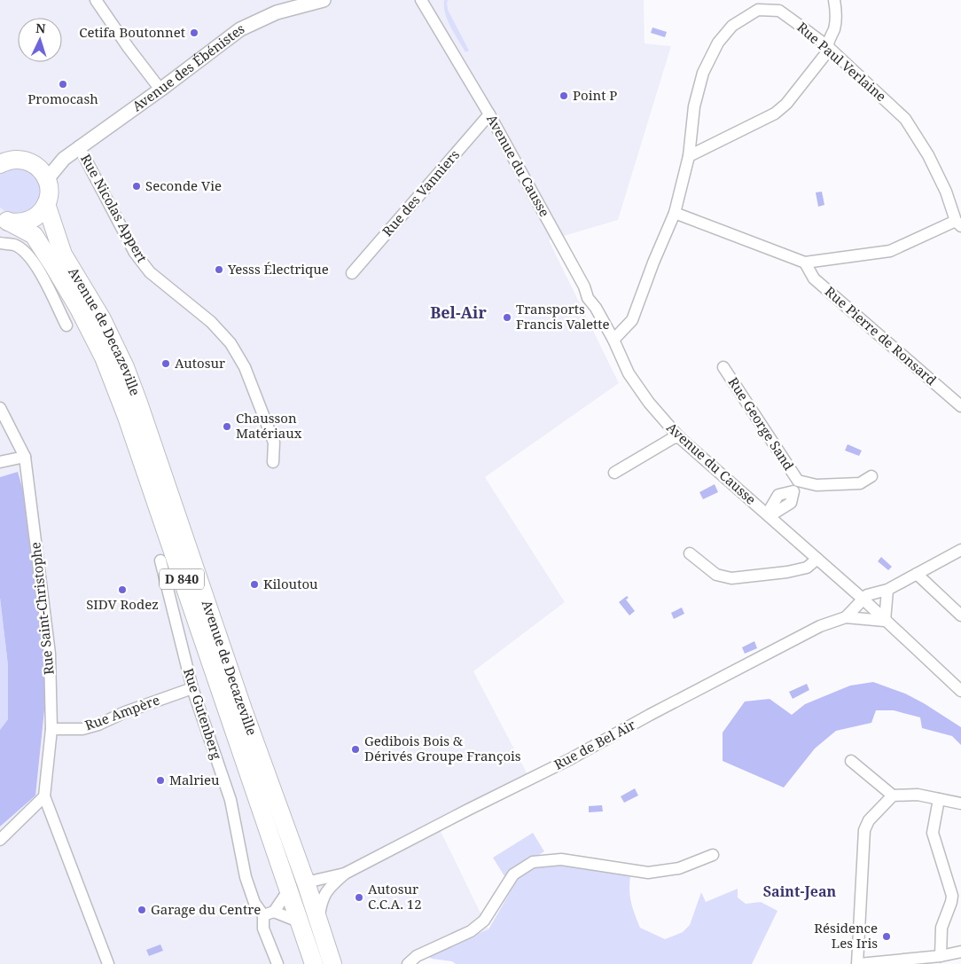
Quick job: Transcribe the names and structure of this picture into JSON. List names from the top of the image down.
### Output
{
  "streets": {
    "main road": ["Avenue de Decazeville", "D 840"],
    "street": [
      "Rue Paul Verlaine",
      "Avenue des Ébénistes",
      "Avenue du Causse",
      "Rue des Vanniers",
      "Rue Nicolas Appert",
      "Rue Pierre de Ronsard",
      "Rue George Sand",
      "Rue Saint-Christophe",
      "Rue Ampère",
      "Rue Gutenberg",
      "Rue de Bel Air"
    ]
  },
  "crossings": [
    ["Rue Paul Verlaine", "Avenue du Causse"],
    ["Avenue des Ébénistes", "Rue Nicolas Appert"],
    ["Avenue du Causse", "Rue des Vanniers"],
    ["Avenue du Causse", "Rue de Bel Air"],
    ["Avenue de Decazeville", "Rue de Bel Air"],
    ["Rue Saint-Christophe", "Rue Ampère"],
    ["Rue Ampère", "Rue Gutenberg"]
  ],
  "districts": ["Bel-Air", "Saint-Jean"],
  "places": [
    "Cetifa Boutonnet",
    "Promocash",
    "Point P",
    "Seconde Vie",
    "Yesss Électrique",
    "Transports Francis Valette",
    "Autosur",
    "Chausson Matériaux",
    "Kiloutou",
    "SIDV Rodez",
    "Gedibois Bois & Dérivés Groupe François",
    "Malrieu",
    "Autosur C.C.A. 12",
    "Garage du Centre",
    "Résidence Les Iris"
  ],
  "north": "top"
}
